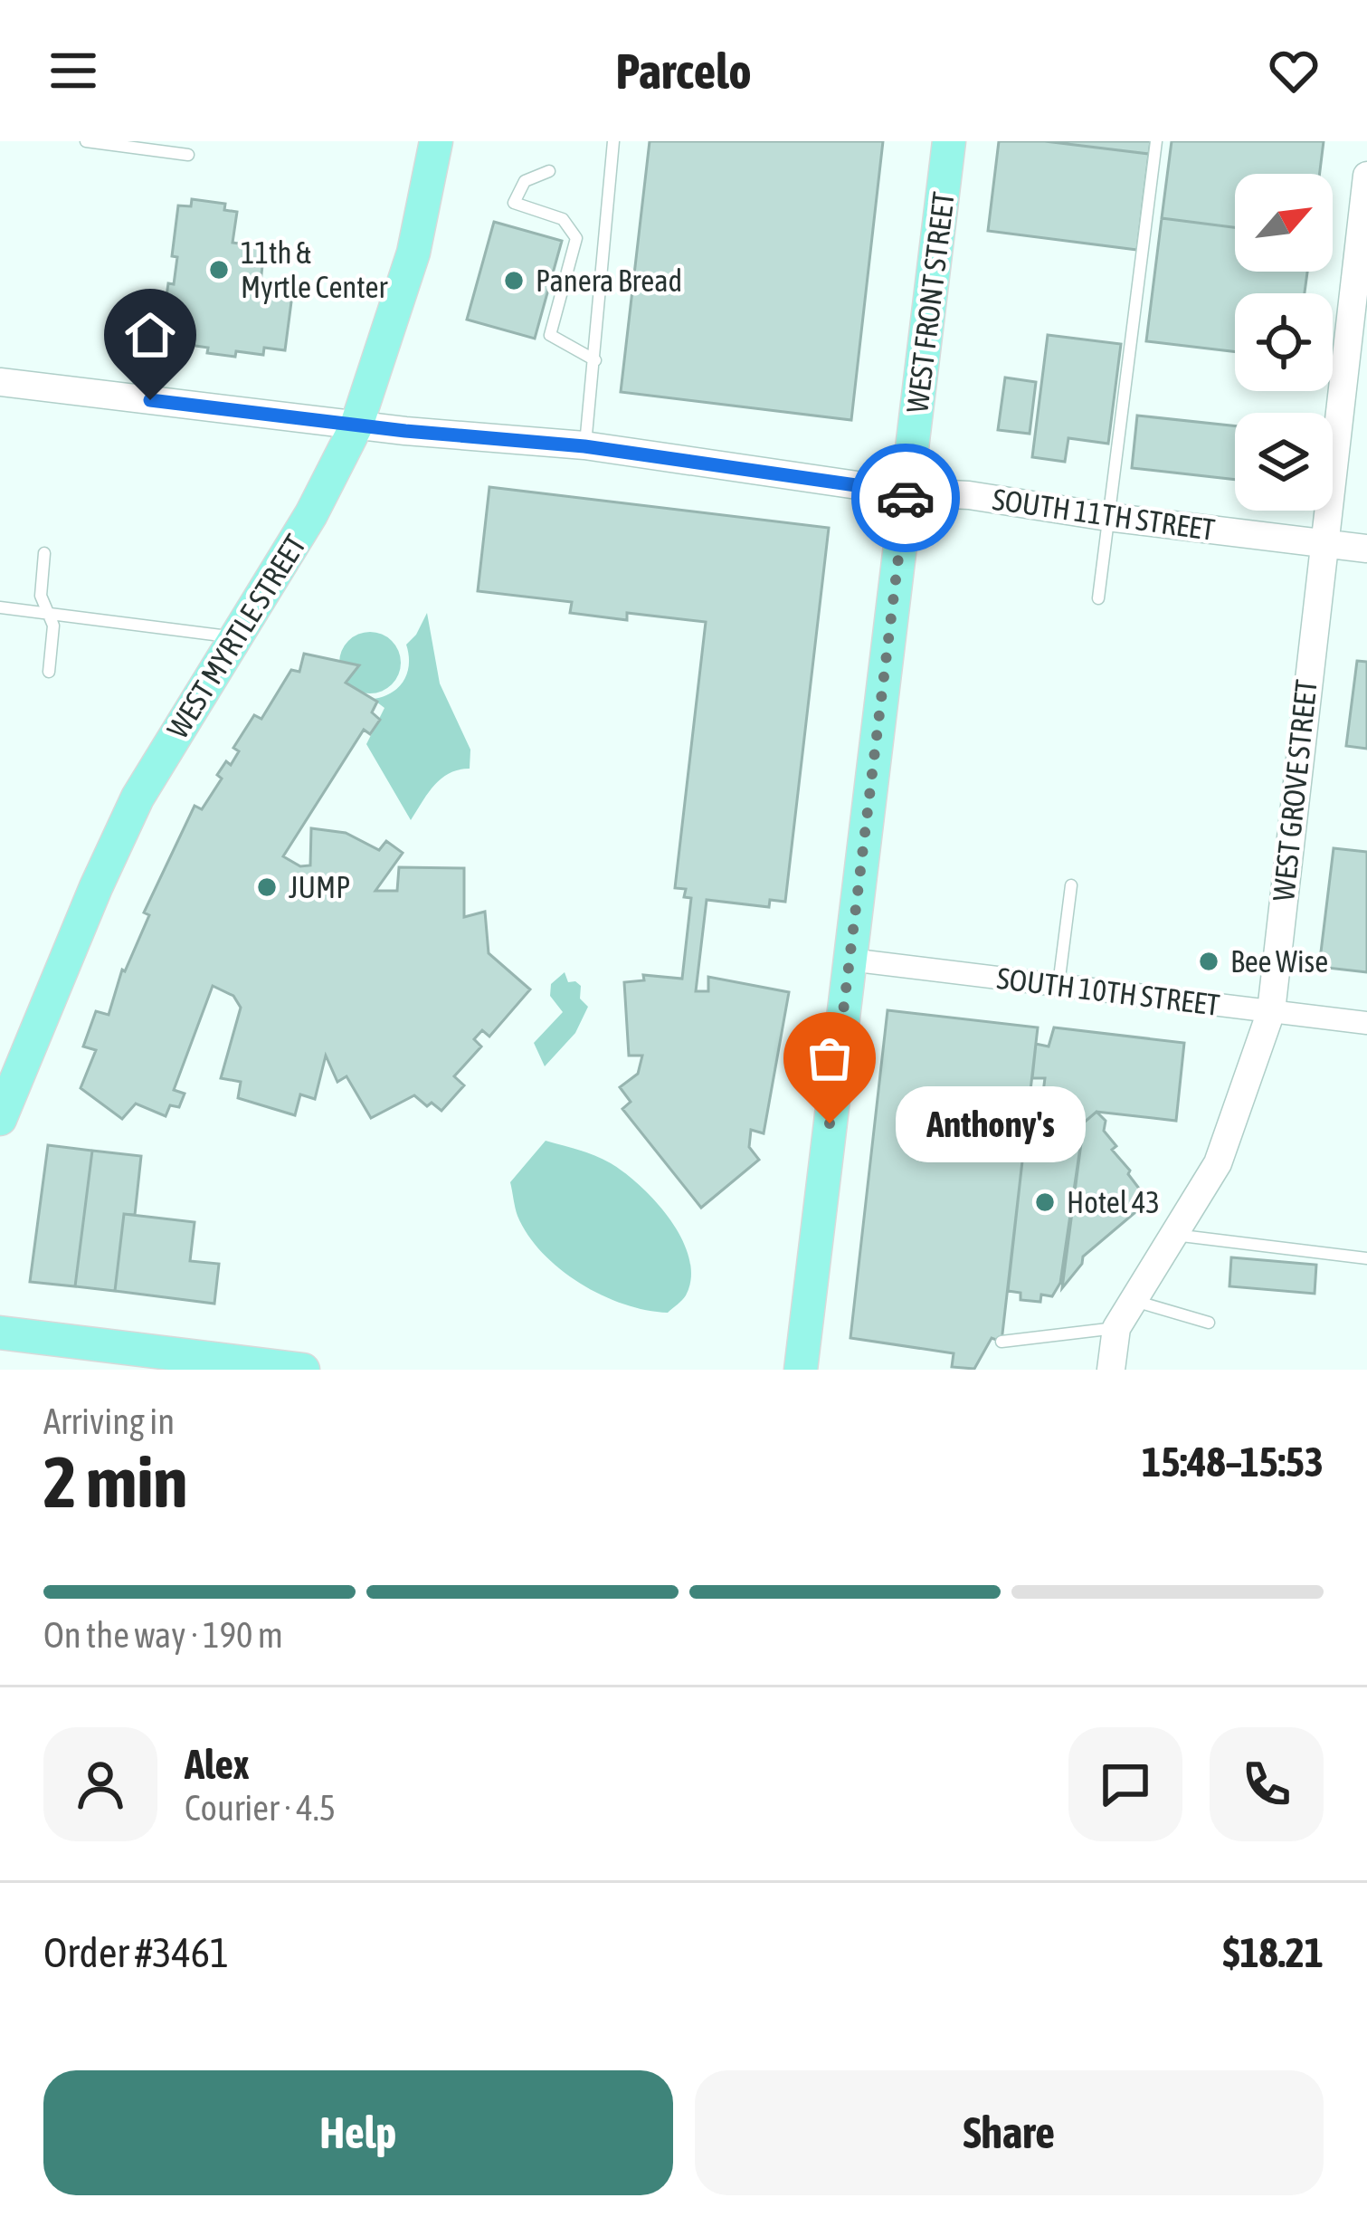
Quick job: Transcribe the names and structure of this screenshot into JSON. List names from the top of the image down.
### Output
{
  "streets": {
    "main road": ["WEST FRONT STREET", "WEST MYRTLE STREET"],
    "street": ["SOUTH 11TH STREET", "WEST GROVE STREET", "SOUTH 10TH STREET"]
  },
  "crossings": [
    ["WEST FRONT STREET", "SOUTH 11TH STREET"],
    ["WEST FRONT STREET", "SOUTH 10TH STREET"],
    ["SOUTH 11TH STREET", "WEST MYRTLE STREET"],
    ["SOUTH 11TH STREET", "WEST GROVE STREET"],
    ["WEST GROVE STREET", "SOUTH 10TH STREET"]
  ],
  "places": [
    "11th & Myrtle Center",
    "Panera Bread",
    "JUMP",
    "Bee Wise",
    "Anthony's",
    "Hotel 43"
  ],
  "north": "top right",
  "page": {
    "header": "Parcelo",
    "bubble": "Anthony's",
    "heading": ["2 min", "Arriving in", "15:48–15:53"],
    "panel": [
      "Alex",
      "Courier · 4.5",
      "Order #3461",
      "$18.21"
    ],
    "bar": "On the way · 190 m",
    "buttons": ["Help", "Share"]
  }
}
